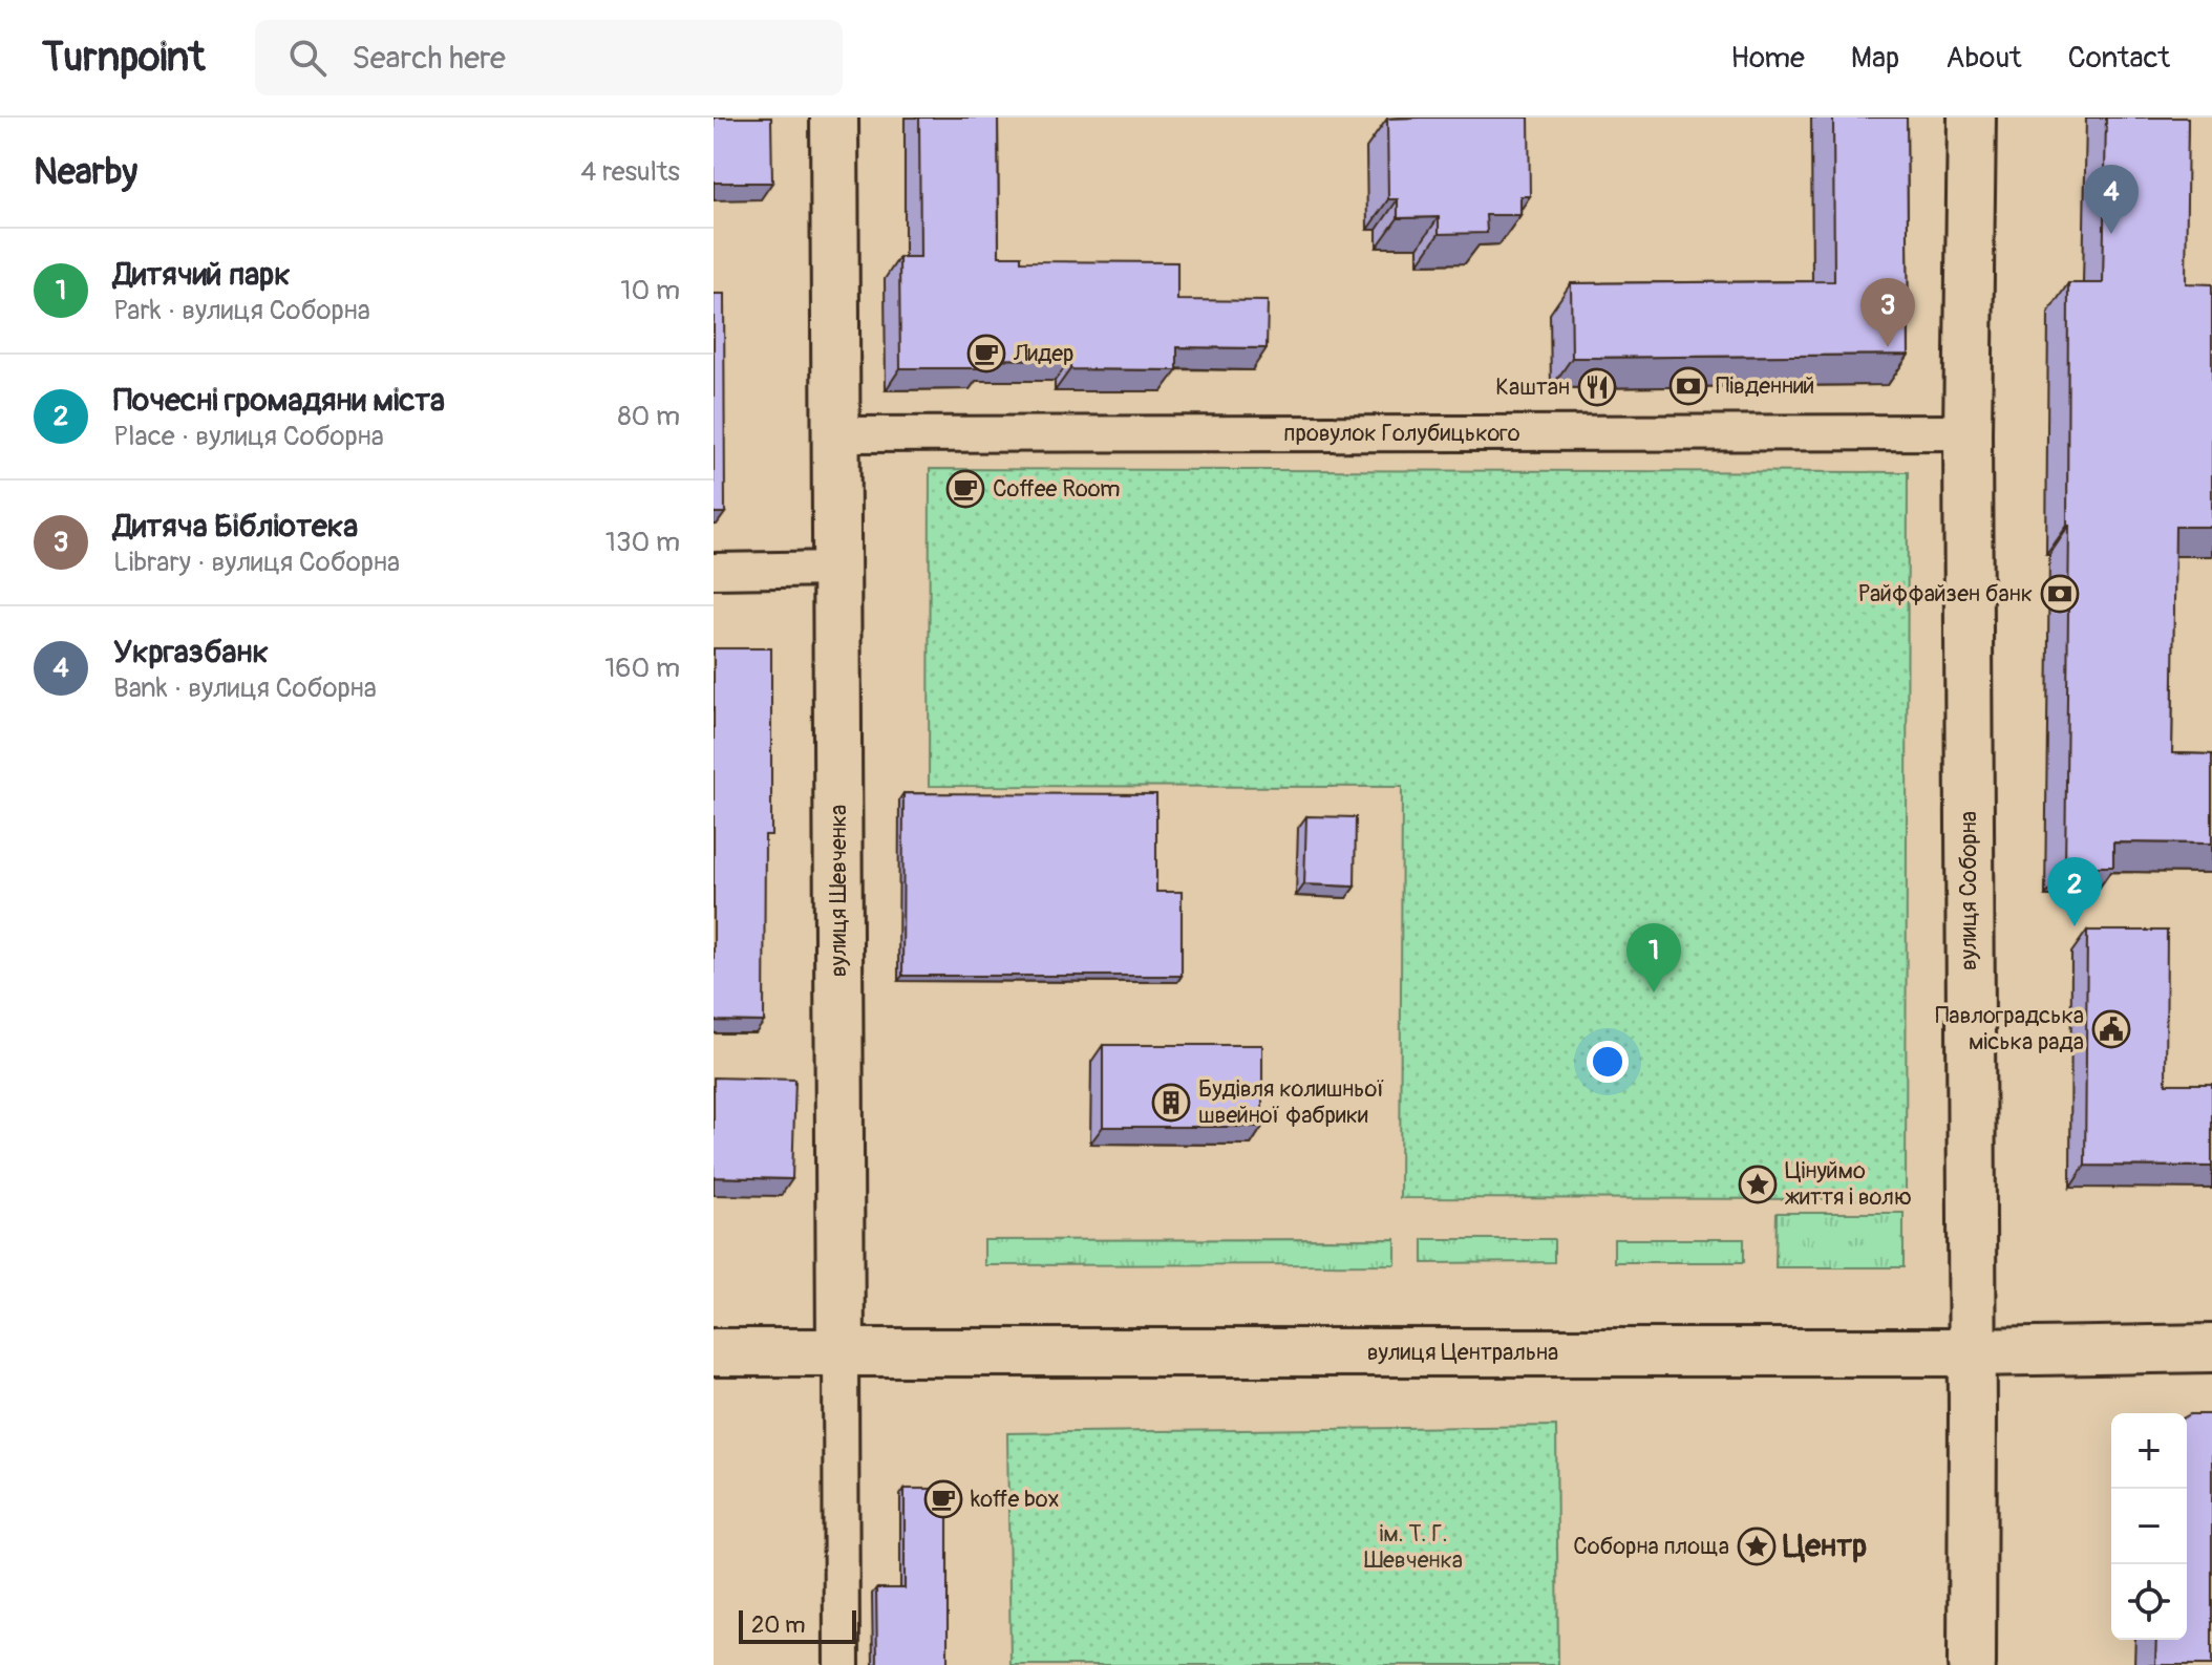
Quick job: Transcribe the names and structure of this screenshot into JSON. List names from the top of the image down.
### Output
{
  "streets": {
    "street": [
      "провулок Голубицького",
      "вулиця Шевченка",
      "вулиця Соборна",
      "вулиця Центральна"
    ]
  },
  "crossings": [
    ["провулок Голубицького", "вулиця Шевченка"],
    ["провулок Голубицького", "вулиця Соборна"],
    ["вулиця Шевченка", "вулиця Центральна"],
    ["вулиця Соборна", "вулиця Центральна"]
  ],
  "districts": ["Центр"],
  "parks": ["ім. Т. Г. Шевченка"],
  "places": {
    "cafe": ["Лидер", "Coffee Room", "koffe box"],
    "bank": ["Пiвденний", "Райффайзен банк"],
    "restaurant": ["Каштан"],
    "public building": ["Павлоградська міська рада"],
    "building": ["Будівля колишньої швейної фабрики"],
    "place": ["Цінуймо життя і волю", "Соборна площа"]
  },
  "scale_bar": "20 m",
  "page": {
    "header": "Turnpoint",
    "search": "Search here",
    "nav": [
      "Home",
      "Map",
      "About",
      "Contact"
    ],
    "heading": ["Nearby", "4 results"],
    "pins": [
      "4",
      "3",
      "2",
      "1"
    ],
    "list": [
      {
        "mark": "1",
        "name": "Дитячий парк",
        "note": "Park · вулиця Соборна",
        "value": "10 m"
      },
      {
        "mark": "2",
        "name": "Почесні громадяни міста",
        "note": "Place · вулиця Соборна",
        "value": "80 m"
      },
      {
        "mark": "3",
        "name": "Дитяча Бiблiотека",
        "note": "Library · вулиця Соборна",
        "value": "130 m"
      },
      {
        "mark": "4",
        "name": "Укргазбанк",
        "note": "Bank · вулиця Соборна",
        "value": "160 m"
      }
    ],
    "map_buttons": ["+", "−"],
    "scale": "20 m"
  }
}
